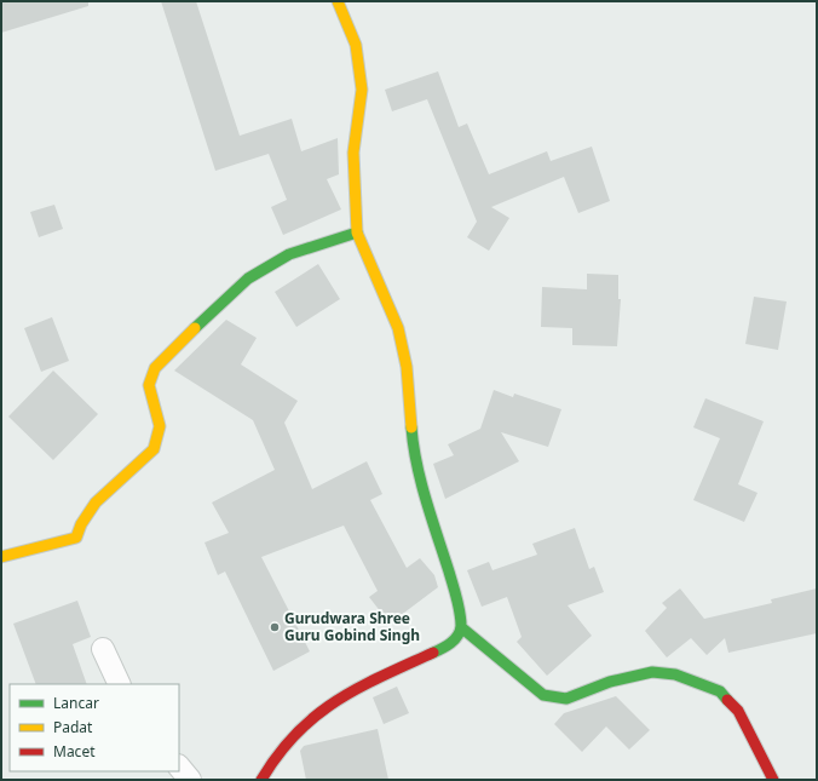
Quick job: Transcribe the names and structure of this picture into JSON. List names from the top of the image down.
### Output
{
  "places": ["Gurudwara Shree Guru Gobind Singh"],
  "legend": ["Lancar", "Padat", "Macet"]
}
